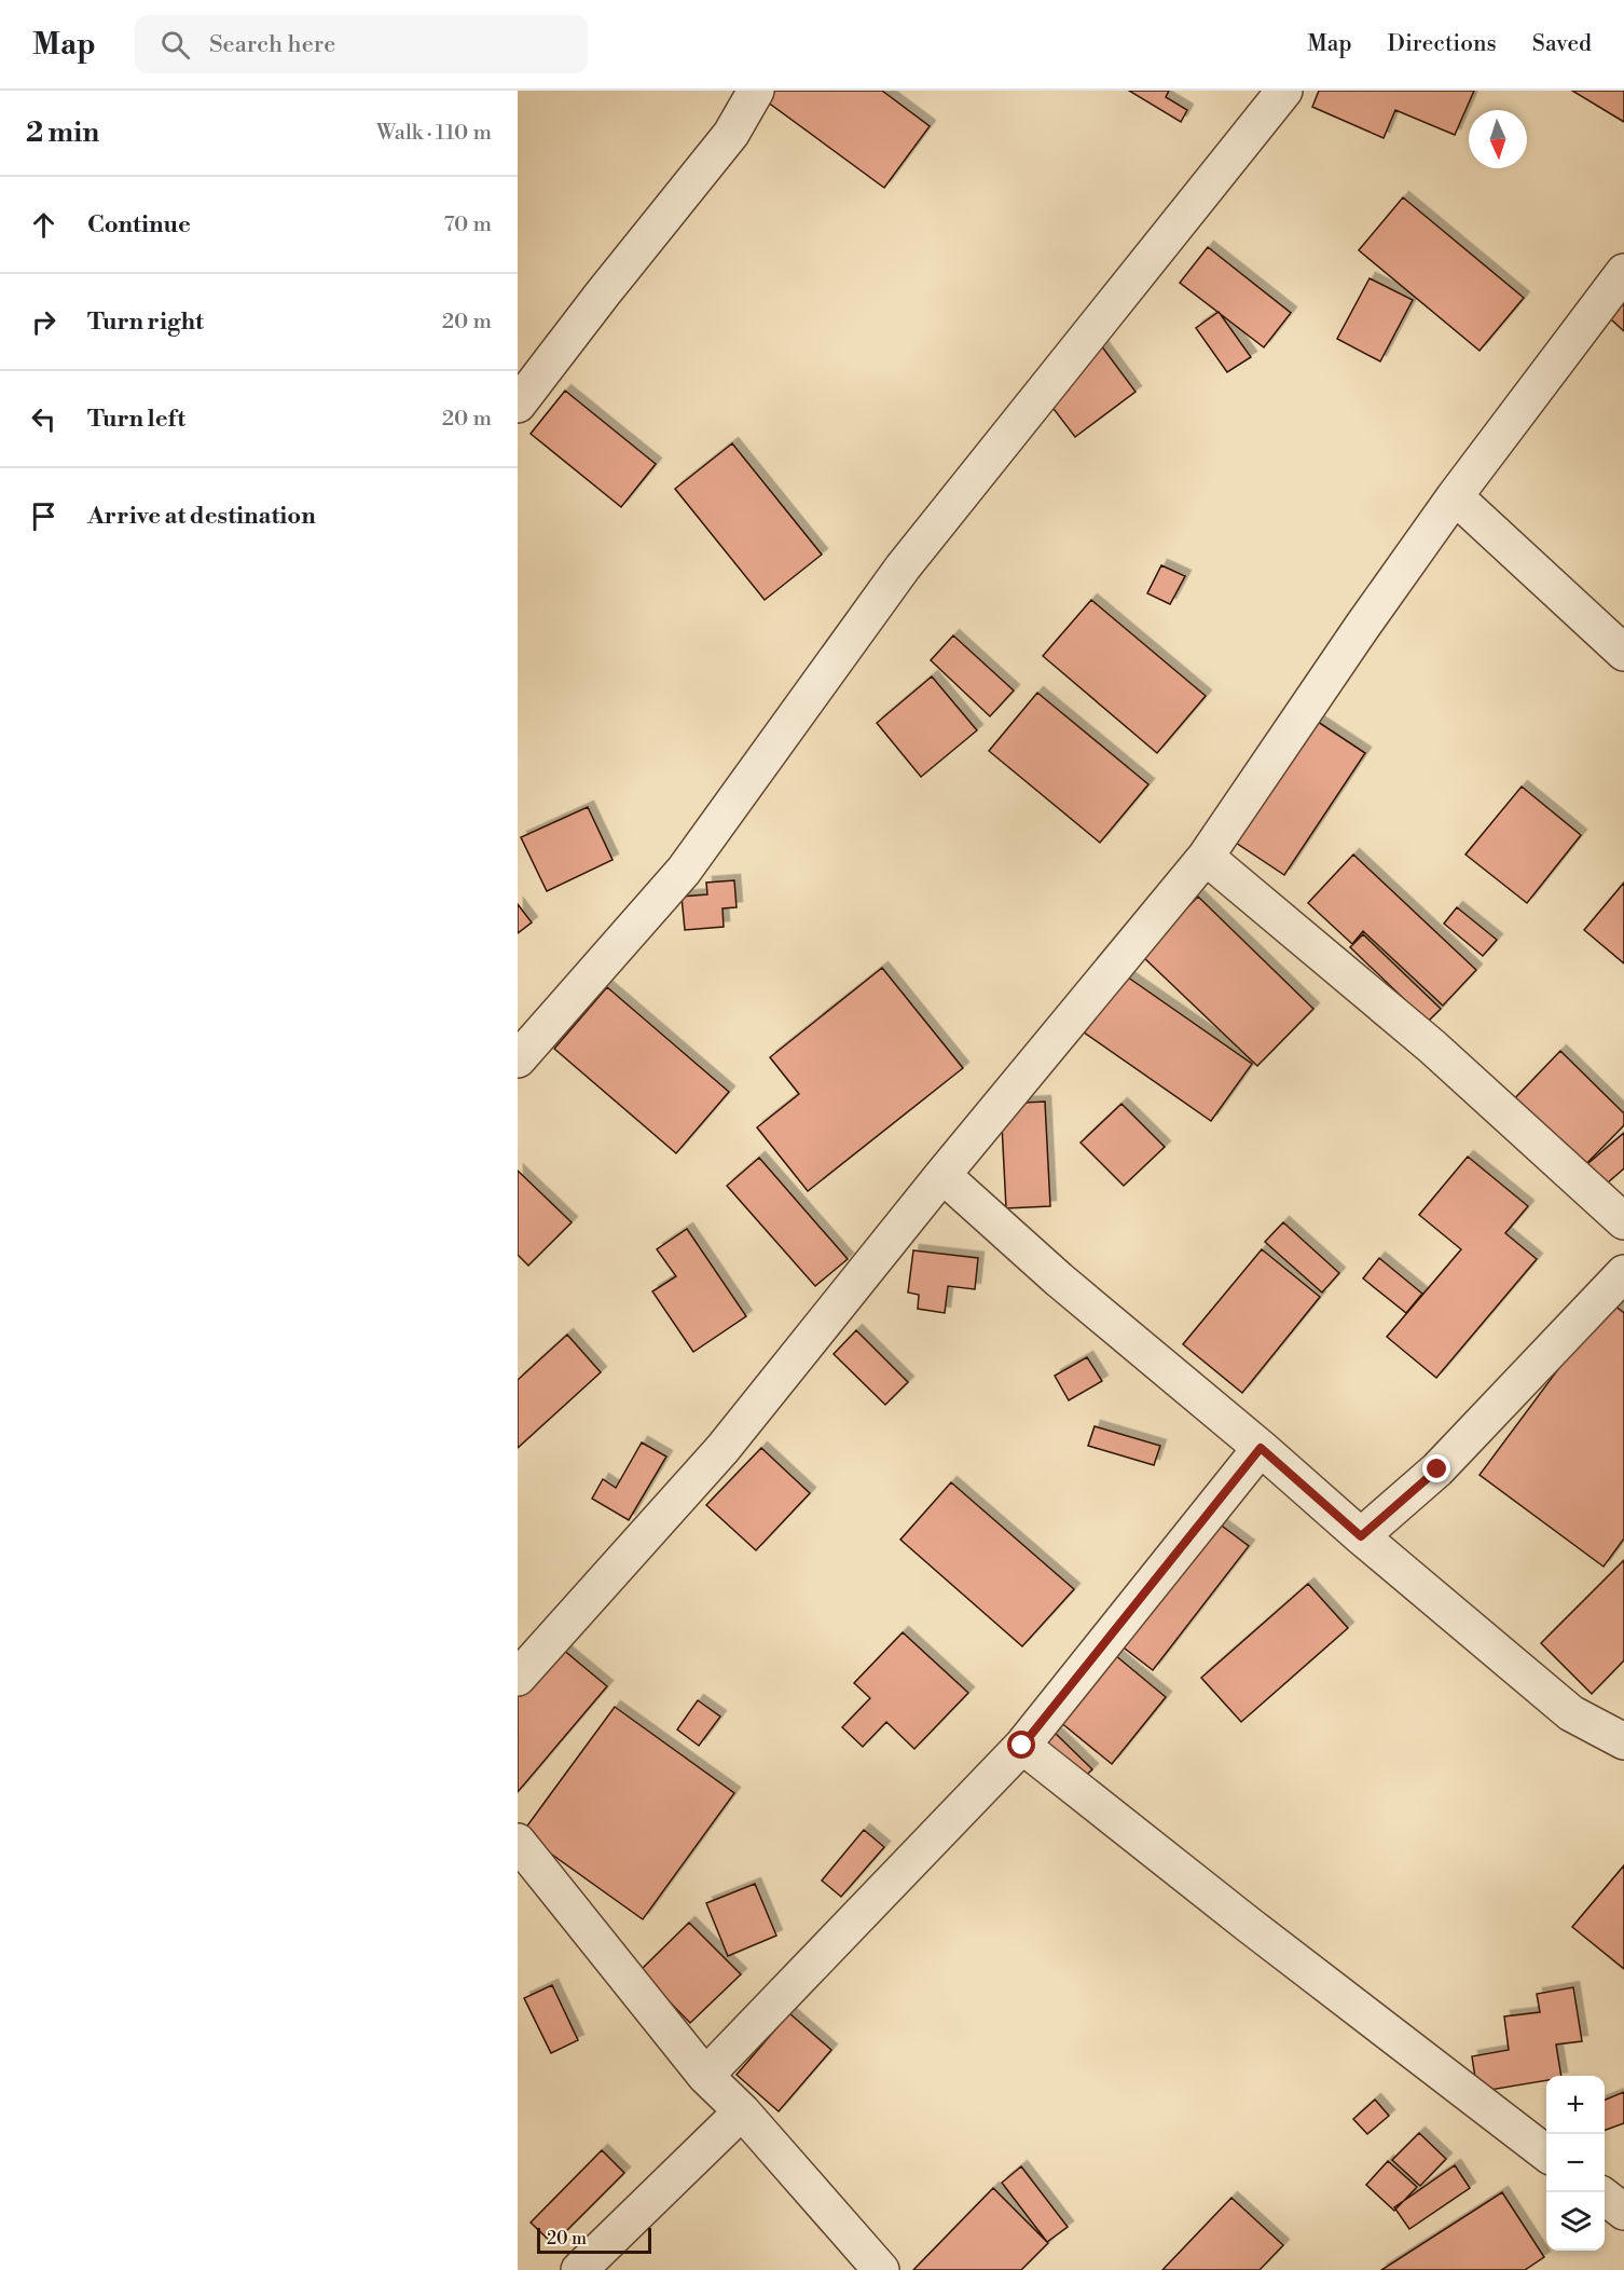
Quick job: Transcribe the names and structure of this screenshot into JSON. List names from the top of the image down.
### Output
{
  "scale_bar": "20 m",
  "north": "bottom",
  "page": {
    "header": "Map",
    "search": "Search here",
    "nav": ["Map", "Directions", "Saved"],
    "heading": ["2 min", "Walk · 110 m"],
    "list": [
      ["Continue", "70 m"],
      ["Turn right", "20 m"],
      ["Turn left", "20 m"],
      "Arrive at destination"
    ],
    "map_buttons": ["+", "−"],
    "scale": "20 m"
  }
}
